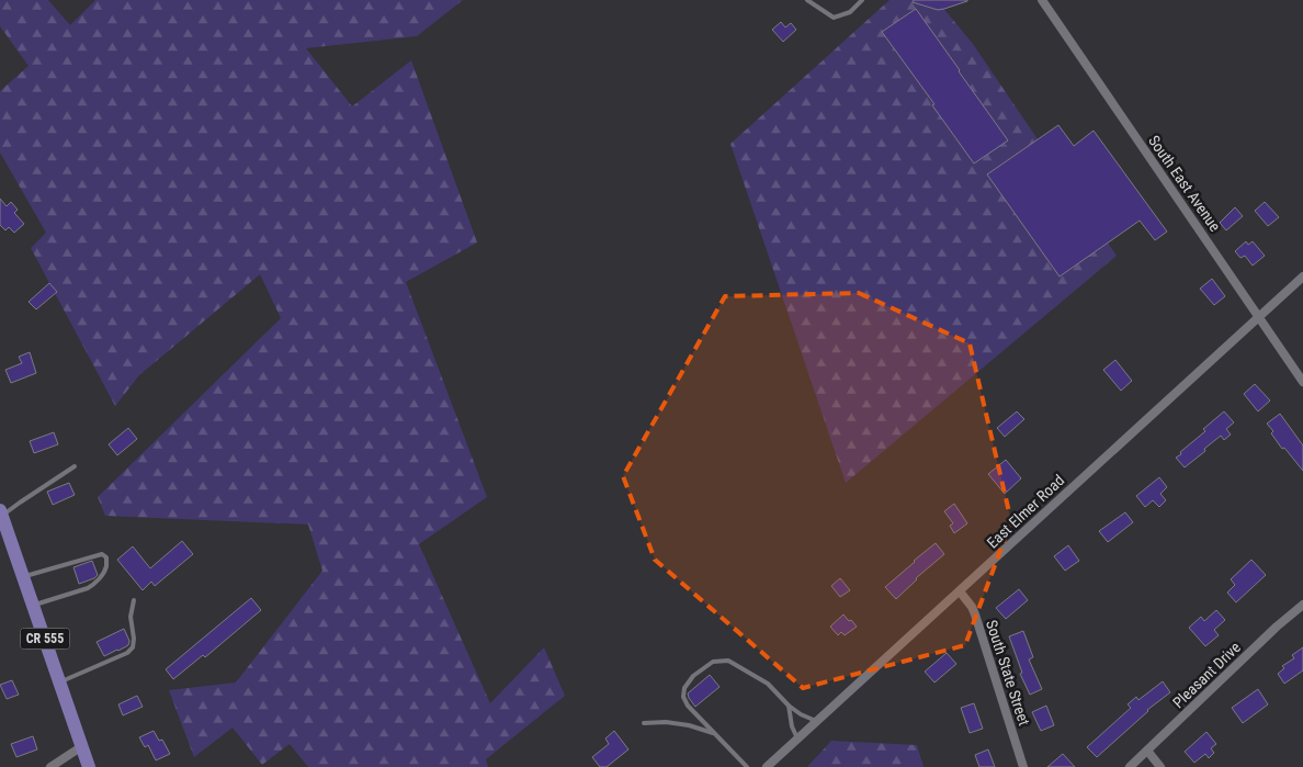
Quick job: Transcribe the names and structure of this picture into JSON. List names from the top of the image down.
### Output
{
  "streets": {
    "main road": ["CR 555"],
    "street": [
      "South East Avenue",
      "East Elmer Road",
      "South State Street",
      "Pleasant Drive"
    ]
  },
  "crossings": [
    ["South East Avenue", "East Elmer Road"],
    ["East Elmer Road", "South State Street"]
  ]
}
